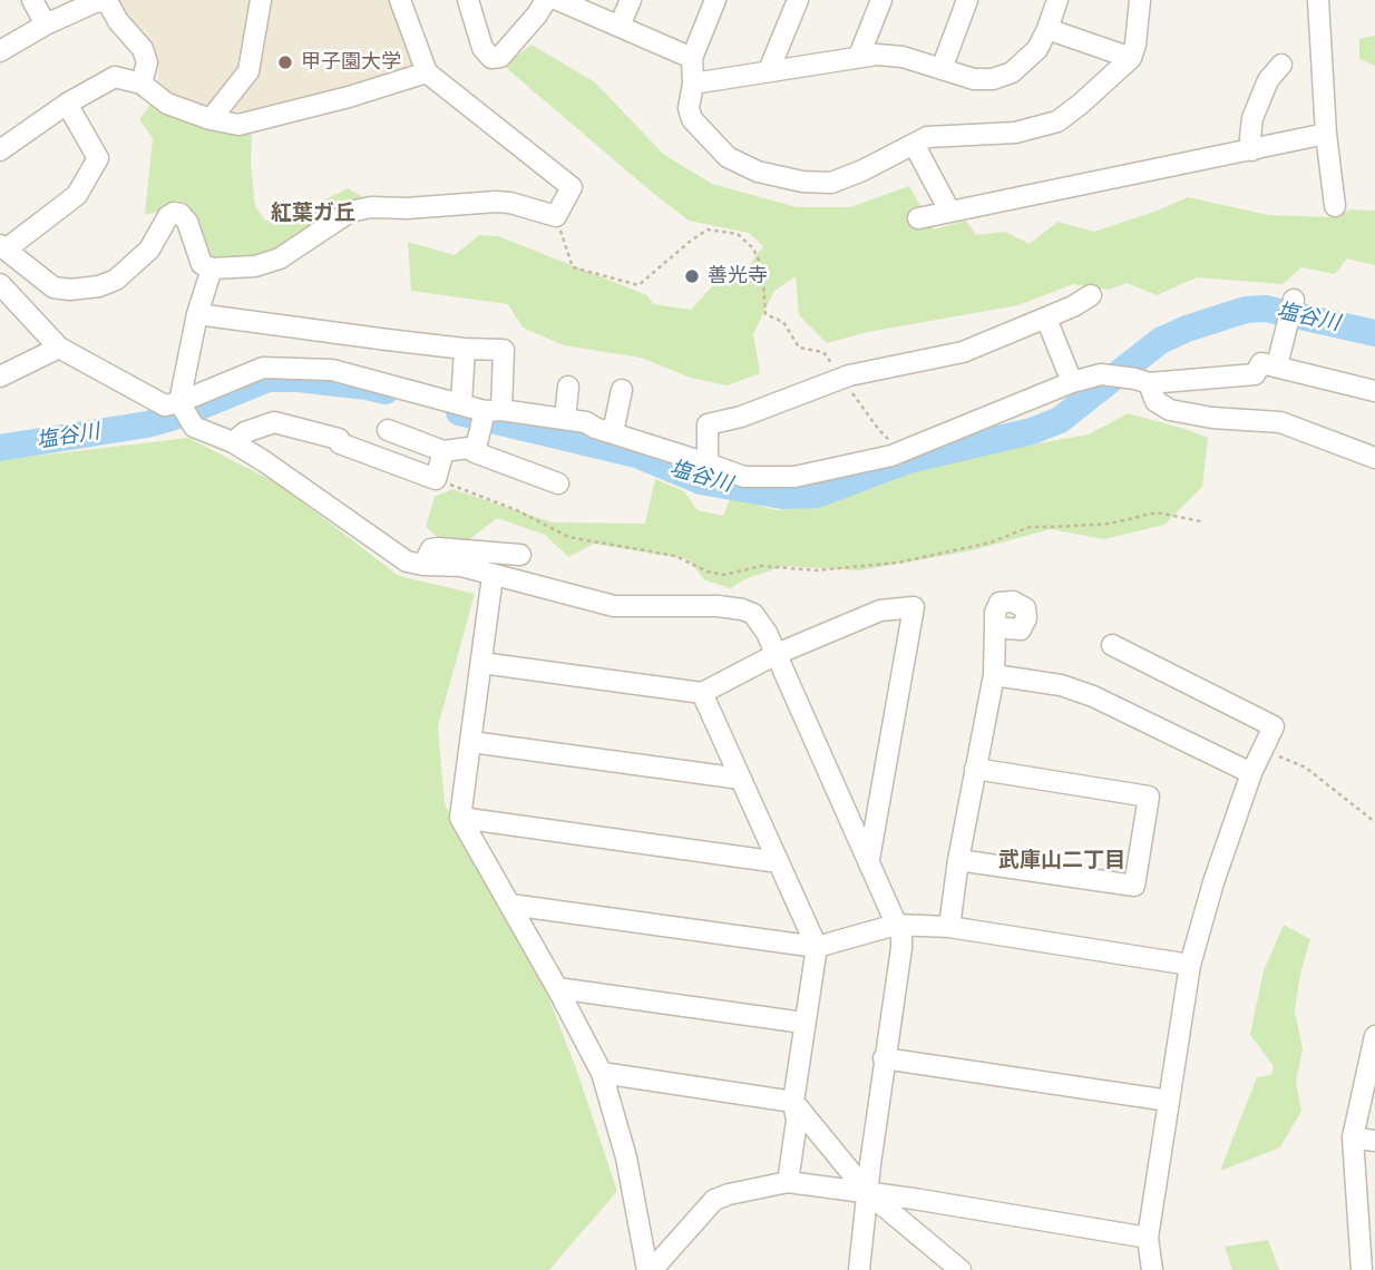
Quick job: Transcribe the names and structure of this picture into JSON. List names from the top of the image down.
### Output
{
  "districts": ["紅葉ガ丘", "武庫山二丁目"],
  "water": ["塩谷川"],
  "places": ["甲子園大学", "善光寺"]
}
